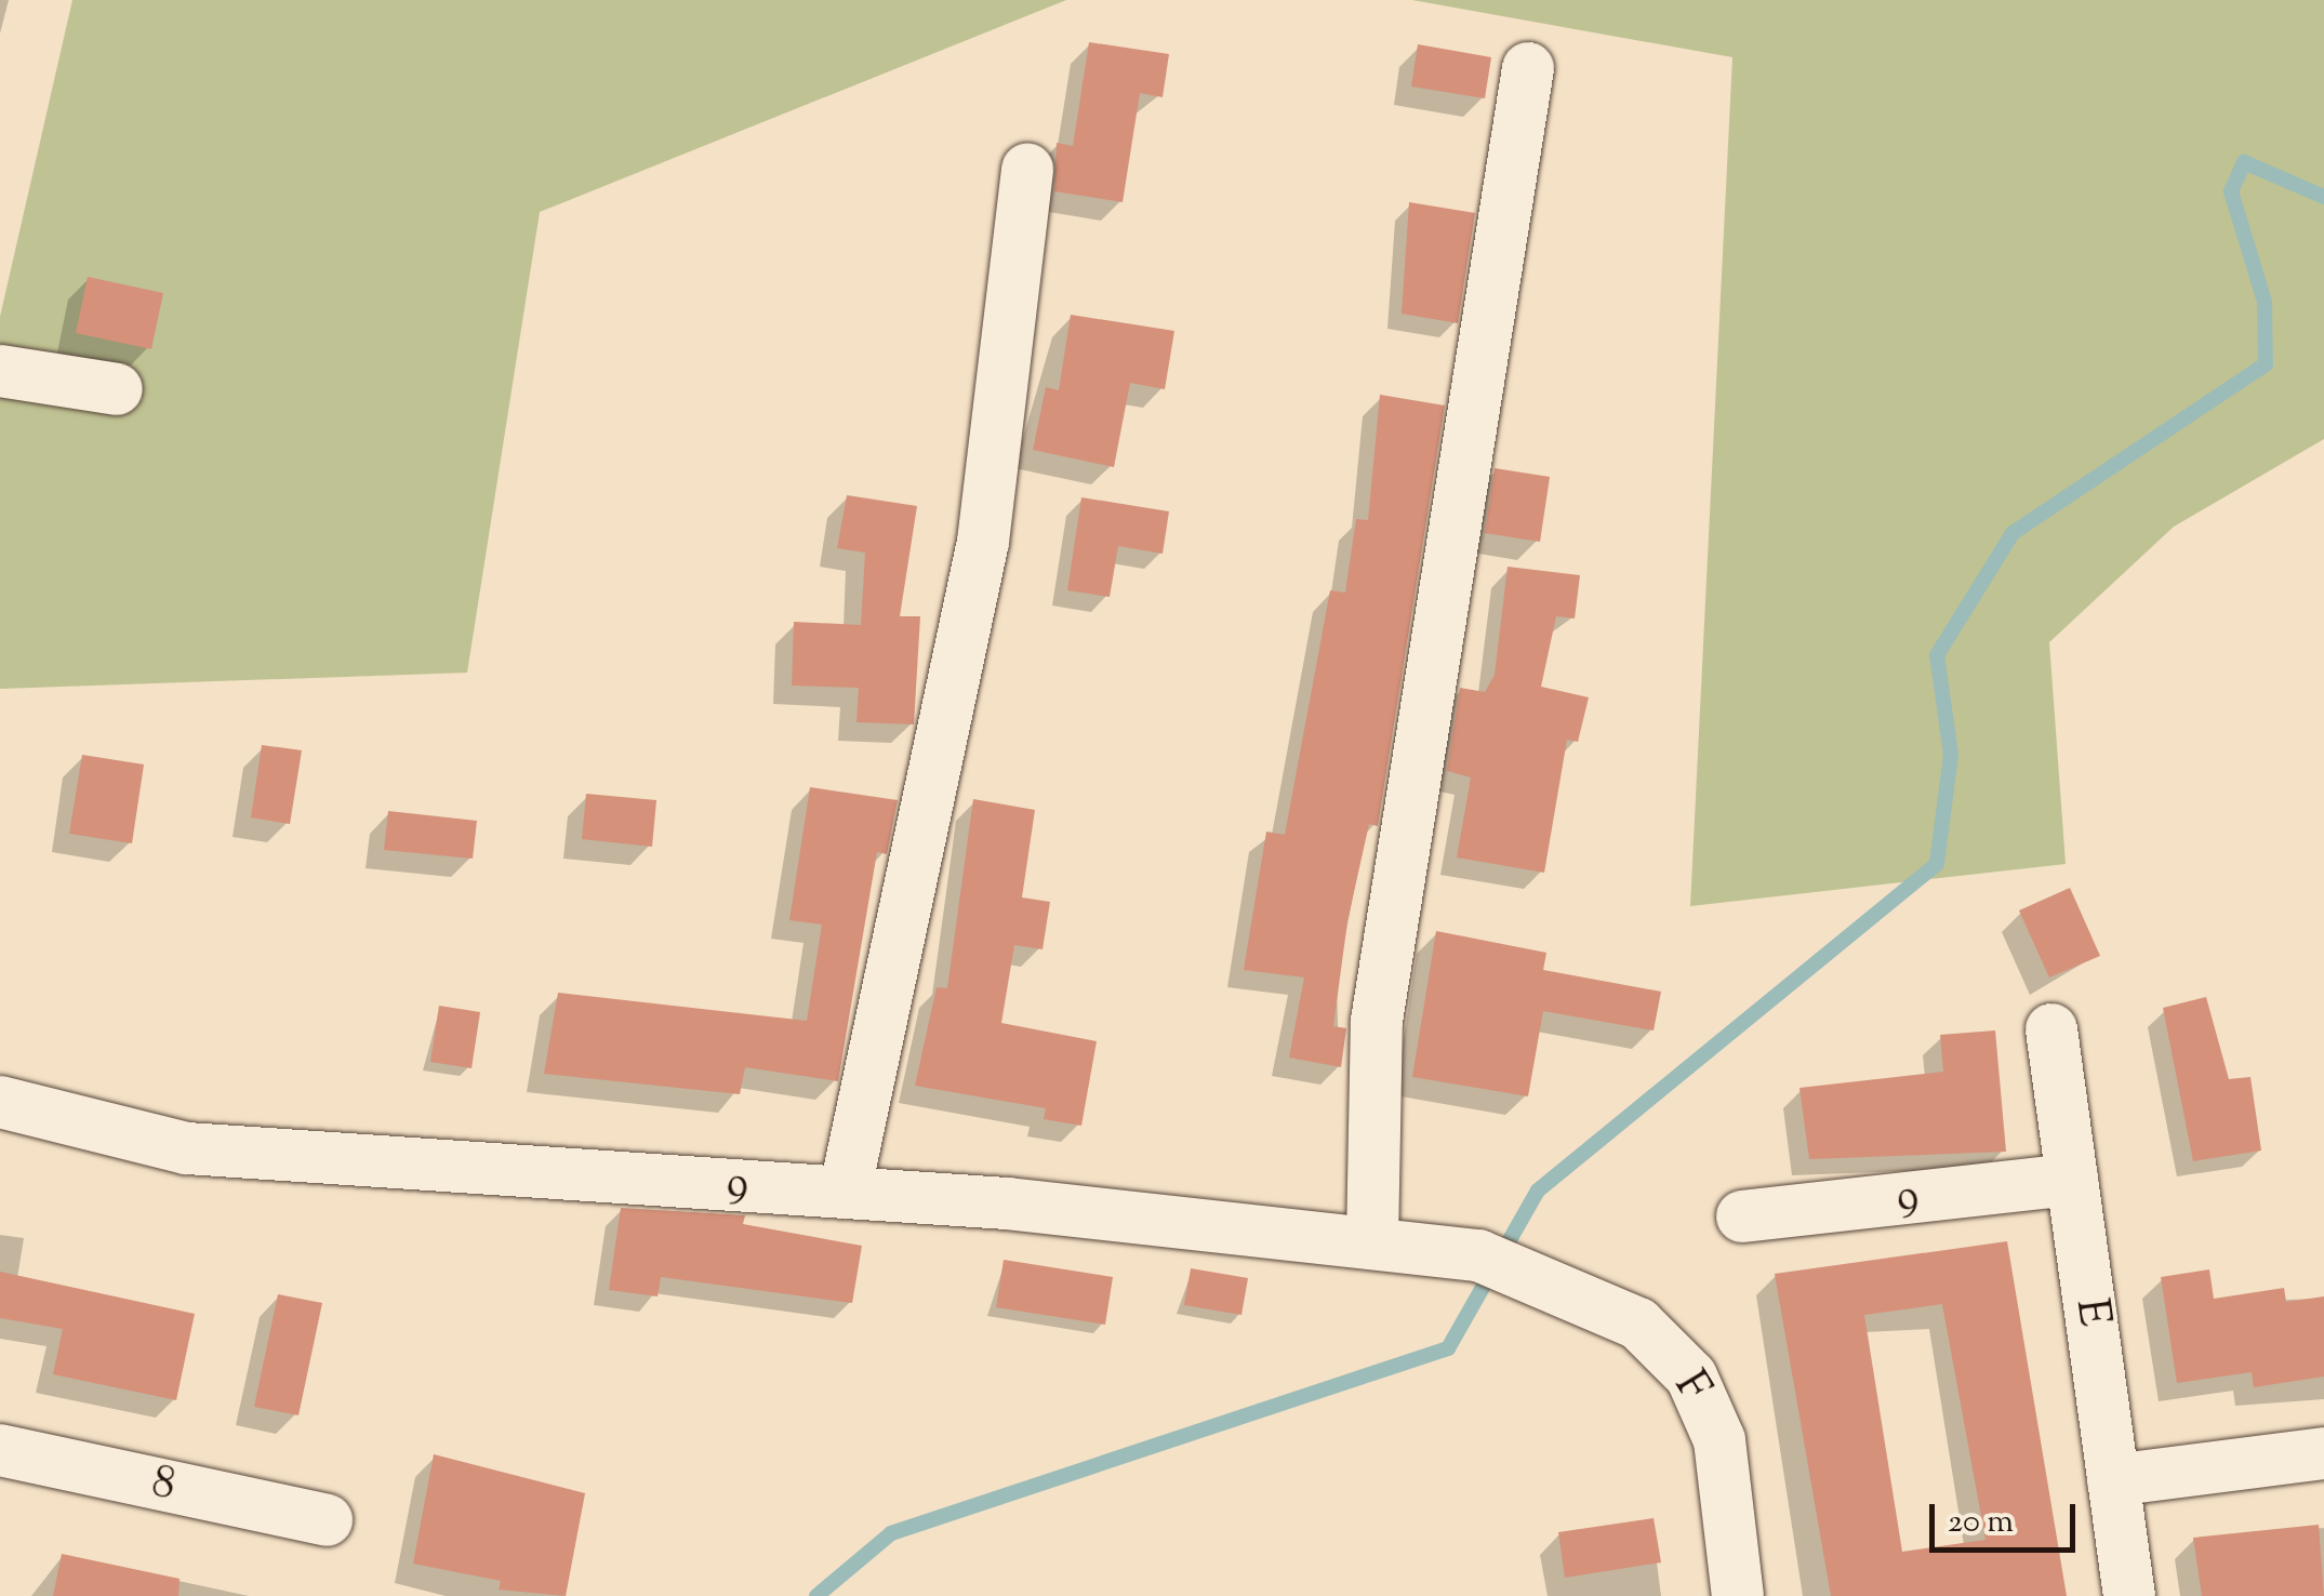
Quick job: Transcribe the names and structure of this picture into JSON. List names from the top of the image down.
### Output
{
  "streets": {
    "street": [
      "9",
      "E",
      "F",
      "8"
    ]
  },
  "crossings": [
    ["9", "E"],
    ["9", "F"]
  ],
  "scale_bar": "20 m"
}
